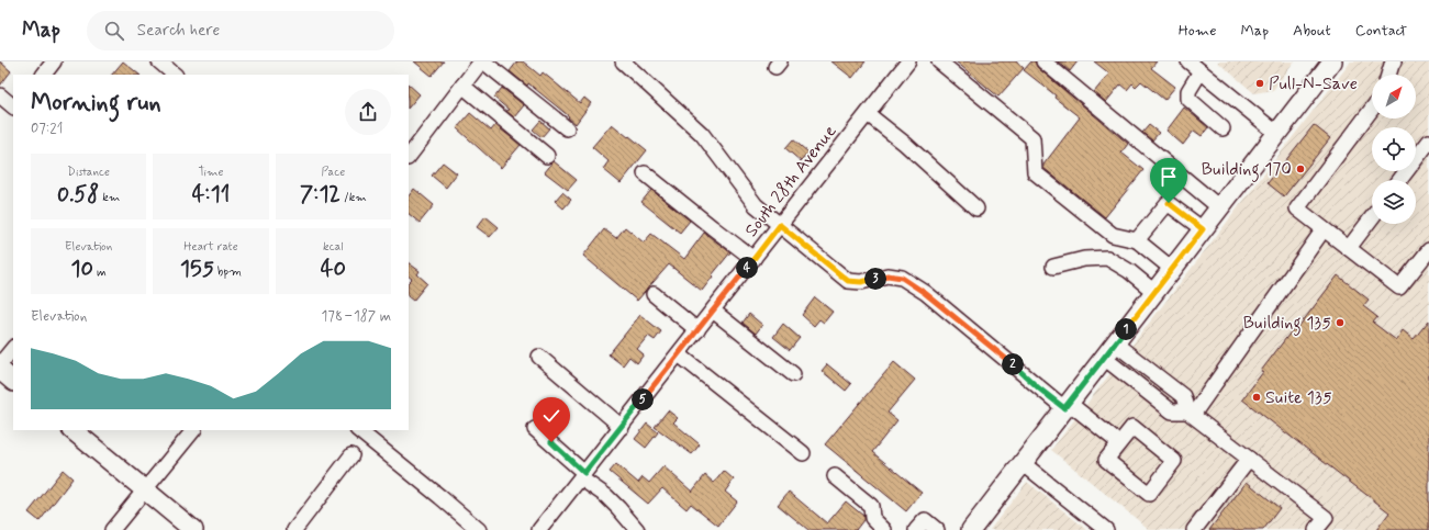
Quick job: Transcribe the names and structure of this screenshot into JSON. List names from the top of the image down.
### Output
{
  "streets": {
    "street": ["South 28th Avenue"]
  },
  "places": [
    "Pull-N-Save",
    "Building 170",
    "Building 135",
    "Suite 135"
  ],
  "north": "top right",
  "page": {
    "header": "Map",
    "search": "Search here",
    "nav": [
      "Home",
      "Map",
      "About",
      "Contact"
    ],
    "heading": ["Morning run", "07:21"],
    "stats": [
      ["Distance", "0.58 km"],
      ["Time", "4:11"],
      ["Pace", "7:12 /km"],
      ["Elevation", "10 m"],
      ["Heart rate", "155 bpm"],
      ["kcal", "40"]
    ],
    "pins": [
      "4",
      "3",
      "1",
      "2",
      "5"
    ],
    "chart": ["Elevation", "178–187 m"]
  }
}
